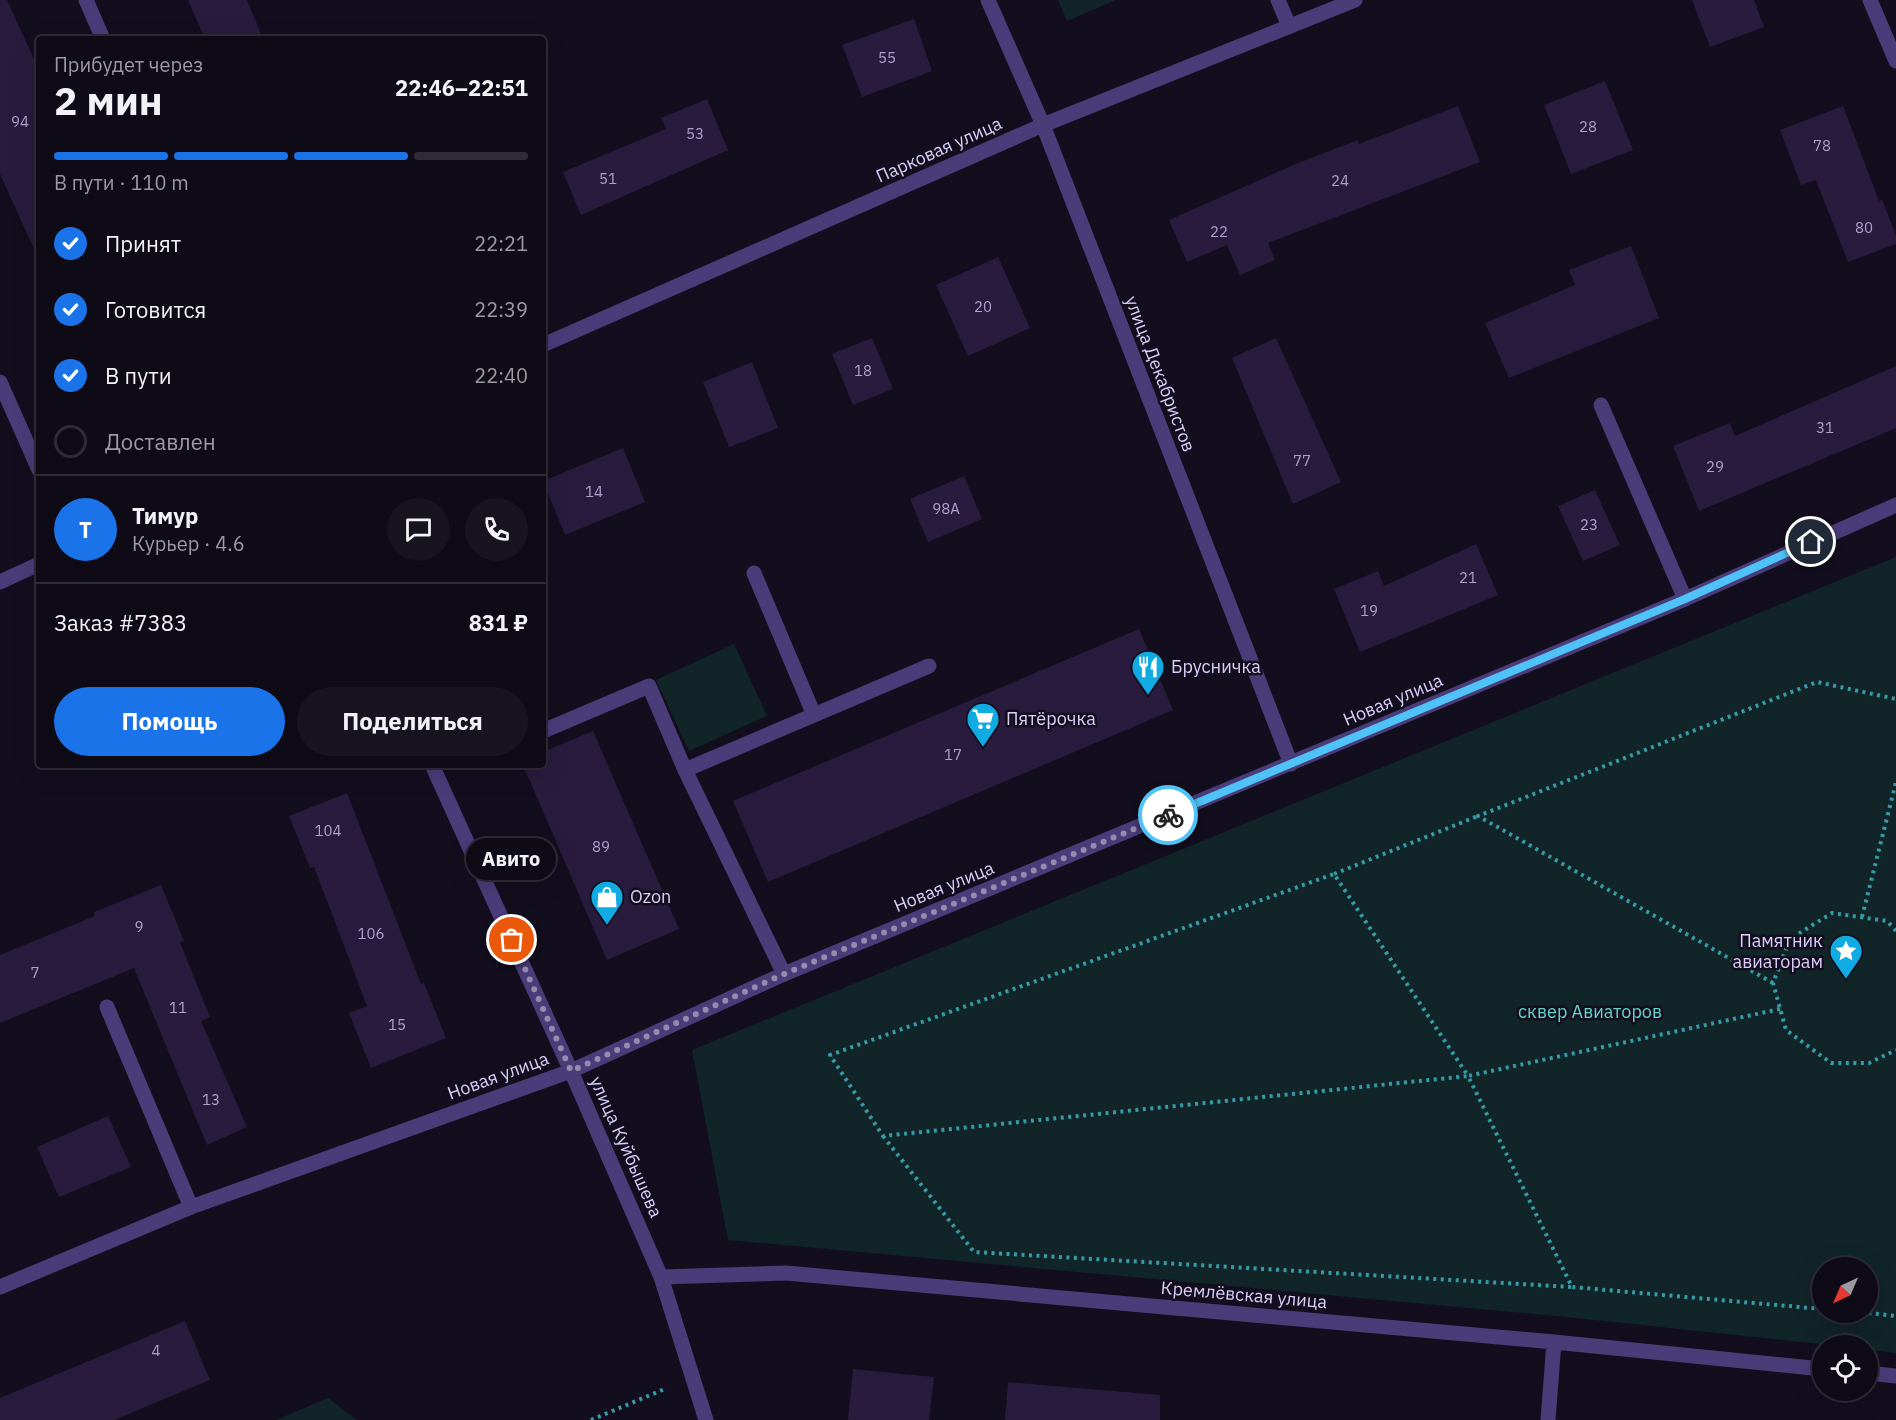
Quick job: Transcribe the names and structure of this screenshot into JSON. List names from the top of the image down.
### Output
{
  "streets": {
    "street": [
      "Парковая улица",
      "улица Декабристов",
      "Новая улица",
      "улица Куйбышева",
      "Кремлёвская улица"
    ]
  },
  "crossings": [
    ["Парковая улица", "улица Декабристов"],
    ["улица Декабристов", "Новая улица"],
    ["Новая улица", "улица Куйбышева"],
    ["улица Куйбышева", "Кремлёвская улица"]
  ],
  "parks": ["сквер Авиаторов"],
  "places": {
    "restaurant": ["Брусничка"],
    "supermarket": ["Пятёрочка"],
    "shop": ["Ozon"],
    "other": ["Авито"],
    "place": ["Памятник авиаторам"]
  },
  "house_numbers": [
    "55",
    "94",
    "28",
    "53",
    "78",
    "51",
    "24",
    "80",
    "22",
    "20",
    "18",
    "31",
    "77",
    "29",
    "14",
    "98А",
    "23",
    "21",
    "19",
    "17",
    "104",
    "89",
    "9",
    "106",
    "7",
    "11",
    "15",
    "13",
    "4"
  ],
  "north": "bottom left",
  "page": {
    "heading": ["2 мин", "Прибудет через", "22:46–22:51"],
    "panel": [
      "Тимур",
      "Курьер · 4.6",
      "Заказ #7383",
      "831 ₽"
    ],
    "bar": "В пути · 110 m",
    "list": [
      ["Принят", "22:21"],
      ["Готовится", "22:39"],
      ["В пути", "22:40"],
      "Доставлен"
    ],
    "round": "Т",
    "buttons": ["Помощь", "Поделиться"],
    "bubble": "Авито"
  }
}
